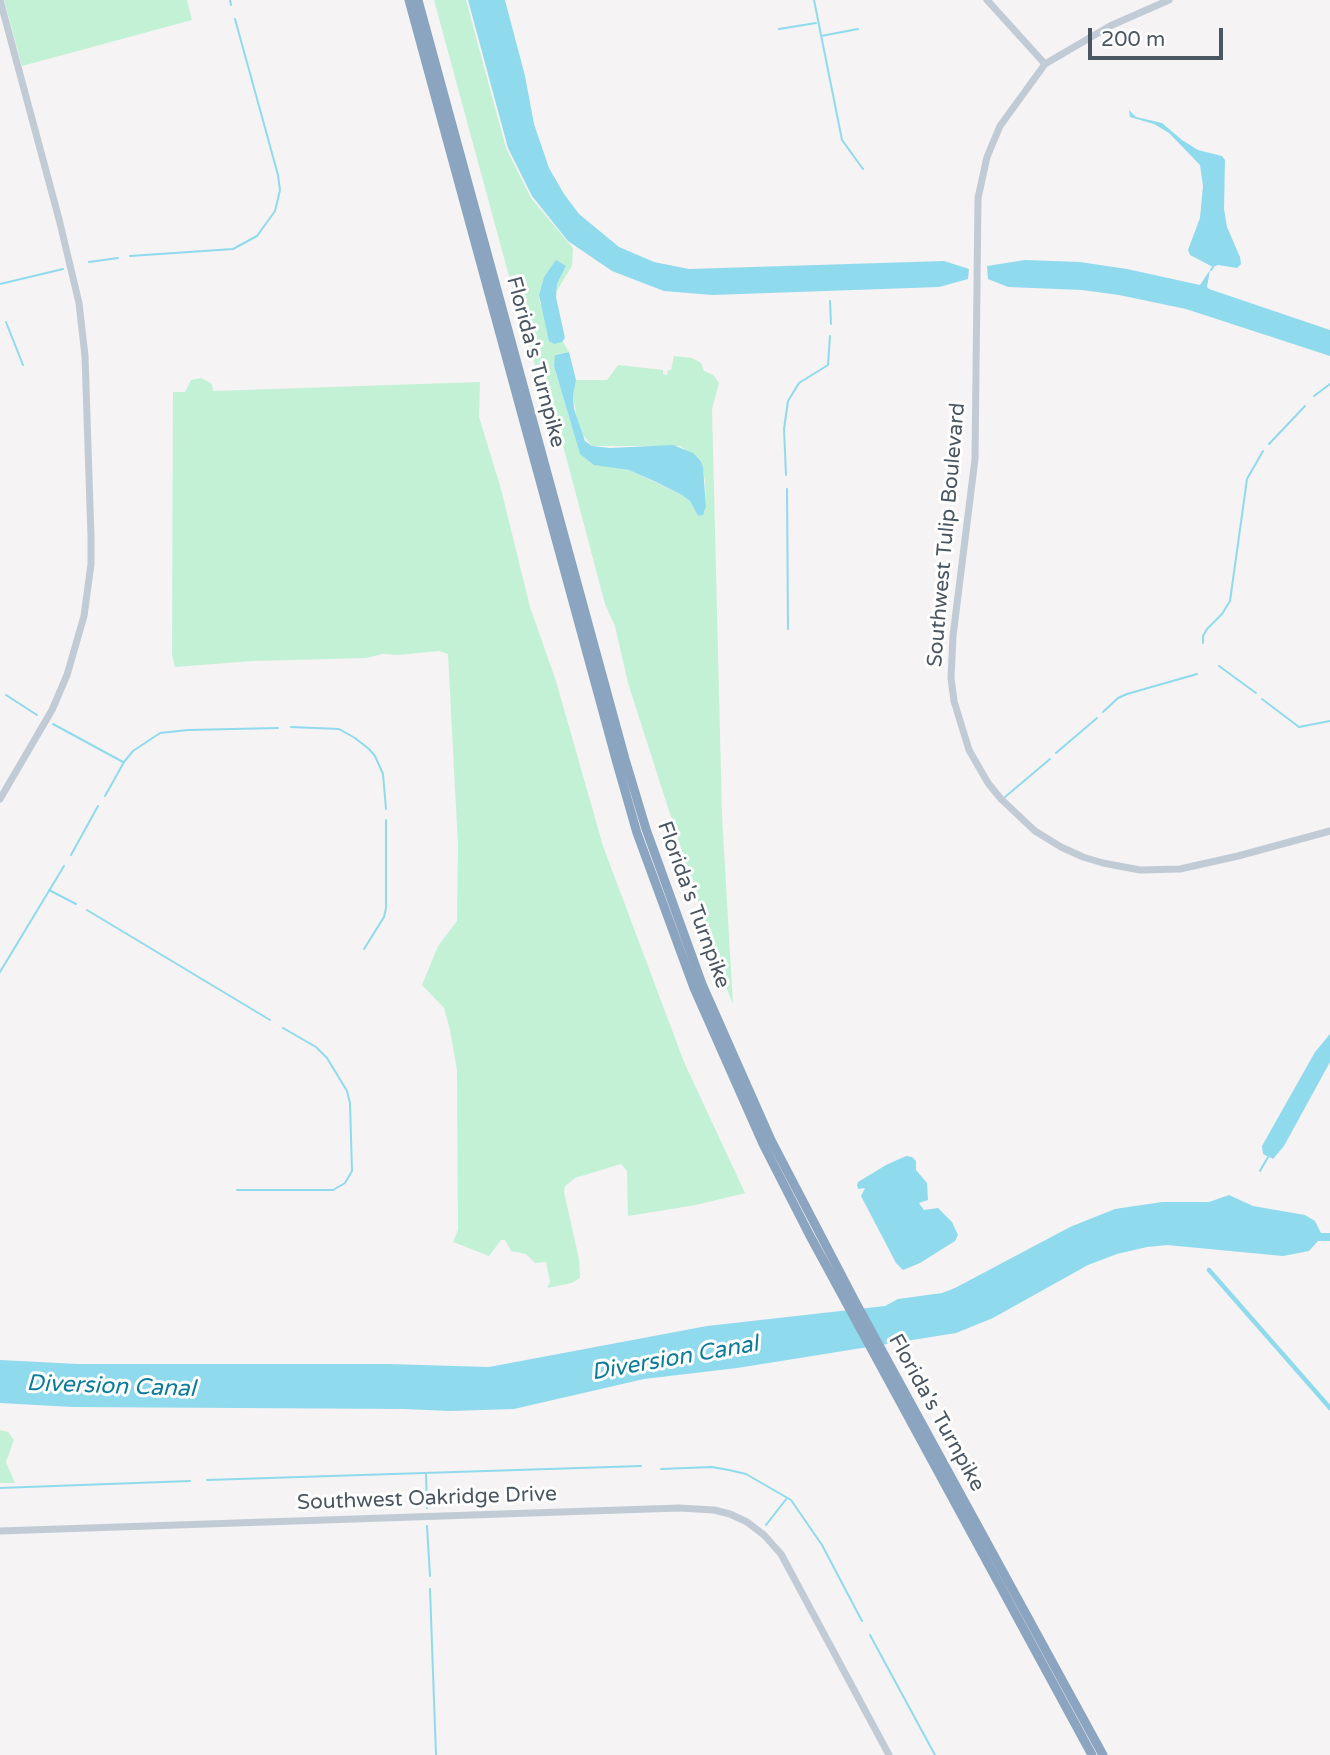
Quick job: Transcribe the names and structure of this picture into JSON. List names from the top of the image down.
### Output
{
  "streets": {
    "highway": ["Florida's Turnpike"],
    "street": ["Southwest Tulip Boulevard", "Southwest Oakridge Drive"]
  },
  "water": ["Diversion Canal"],
  "scale_bar": "200 m"
}
